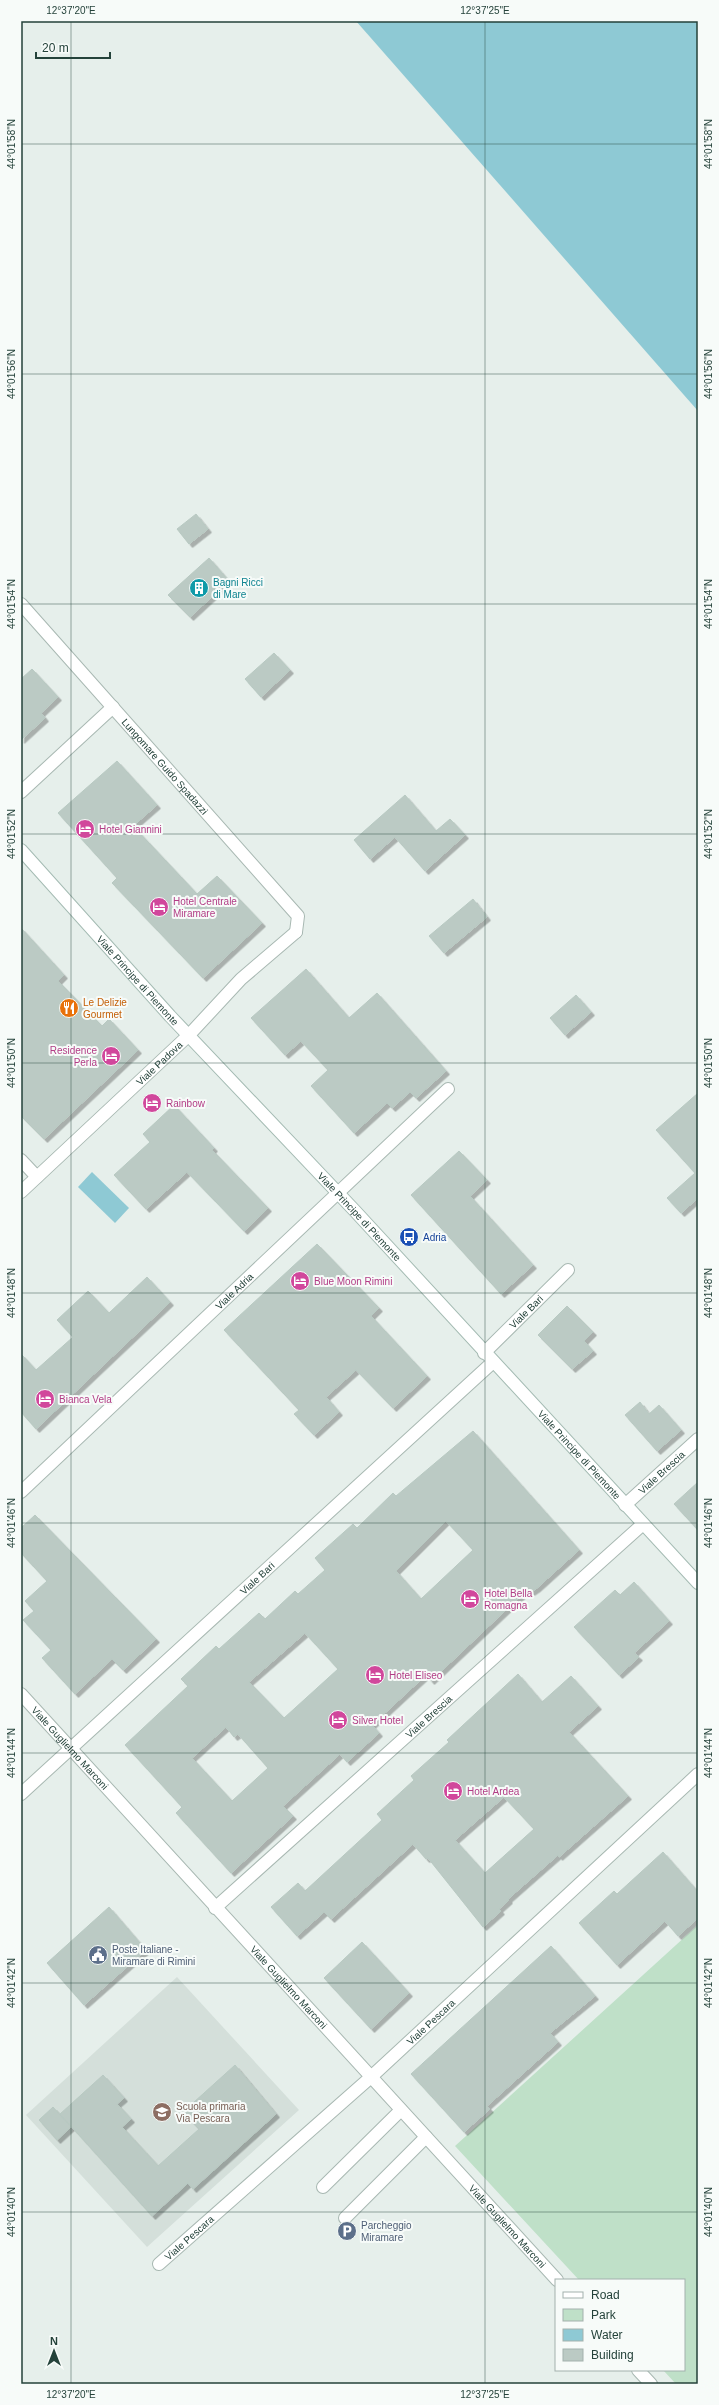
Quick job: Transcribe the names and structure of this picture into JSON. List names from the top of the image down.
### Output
{
  "streets": {
    "street": [
      "Lungomare Guido Spadazzi",
      "Viale Principe di Piemonte",
      "Viale Padova",
      "Viale Adria",
      "Viale Bari",
      "Viale Brescia",
      "Viale Guglielmo Marconi",
      "Viale Pescara"
    ]
  },
  "crossings": [
    ["Lungomare Guido Spadazzi", "Viale Padova"],
    ["Viale Principe di Piemonte", "Viale Padova"],
    ["Viale Principe di Piemonte", "Viale Adria"],
    ["Viale Principe di Piemonte", "Viale Bari"],
    ["Viale Principe di Piemonte", "Viale Brescia"],
    ["Viale Bari", "Viale Guglielmo Marconi"],
    ["Viale Brescia", "Viale Guglielmo Marconi"],
    ["Viale Guglielmo Marconi", "Viale Pescara"]
  ],
  "places": {
    "building": ["Bagni Ricci di Mare"],
    "hotel": [
      "Hotel Giannini",
      "Hotel Centrale Miramare",
      "Residence Perla",
      "Rainbow",
      "Blue Moon Rimini",
      "Bianca Vela",
      "Hotel Bella Romagna",
      "Hotel Eliseo",
      "Silver Hotel",
      "Hotel Ardea"
    ],
    "restaurant": ["Le Delizie Gourmet"],
    "bus stop": ["Adria"],
    "public building": ["Poste Italiane - Miramare di Rimini"],
    "school or university": ["Scuola primaria Via Pescara"],
    "parking": ["Parcheggio Miramare"]
  },
  "legend": [
    "Road",
    "Park",
    "Water",
    "Building"
  ],
  "scale_bar": "20 m",
  "north": "top",
  "coordinates": [
    "12°37'20\"E",
    "12°37'25\"E",
    "44°01'58\"N",
    "44°01'56\"N",
    "44°01'54\"N",
    "44°01'52\"N",
    "44°01'50\"N",
    "44°01'48\"N",
    "44°01'46\"N",
    "44°01'44\"N",
    "44°01'42\"N",
    "44°01'40\"N"
  ]
}
